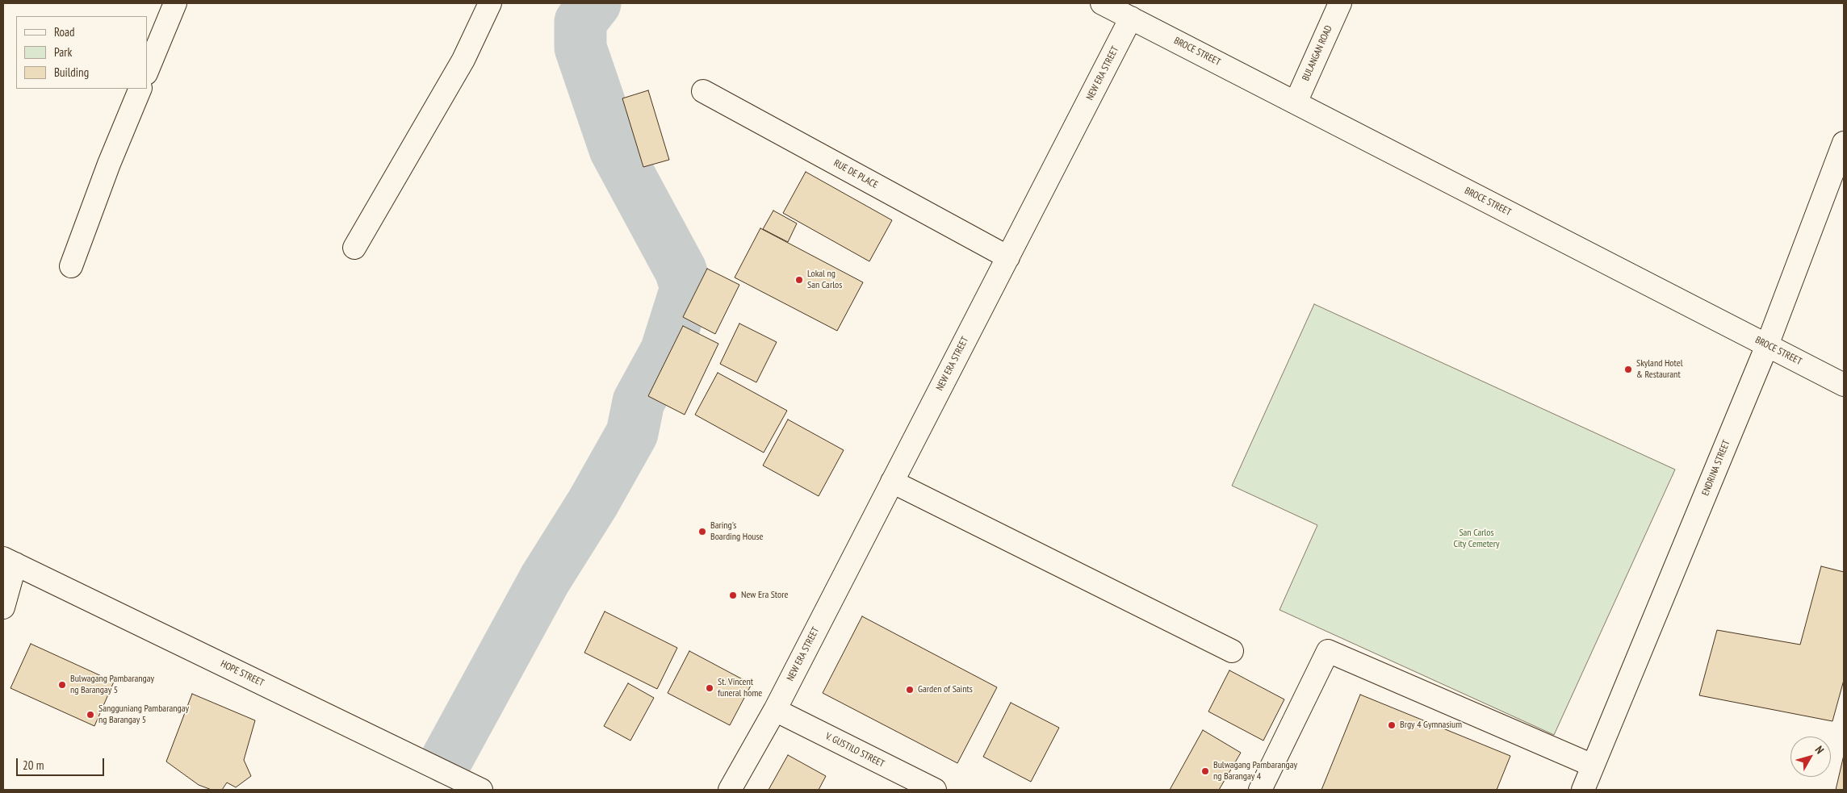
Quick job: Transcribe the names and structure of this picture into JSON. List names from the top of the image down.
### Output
{
  "streets": {
    "street": [
      "BROCE STREET",
      "BULANGAN ROAD",
      "NEW ERA STREET",
      "RUE DE PLACE",
      "ENDRINA STREET",
      "HOPE STREET",
      "V. GUSTILO STREET"
    ]
  },
  "crossings": [
    ["BROCE STREET", "BULANGAN ROAD"],
    ["BROCE STREET", "NEW ERA STREET"],
    ["BROCE STREET", "ENDRINA STREET"],
    ["NEW ERA STREET", "RUE DE PLACE"],
    ["NEW ERA STREET", "V. GUSTILO STREET"]
  ],
  "parks": ["San Carlos City Cemetery"],
  "places": [
    "Lokal ng San Carlos",
    "Skyland Hotel & Restaurant",
    "Baring's Boarding House",
    "New Era Store",
    "Bulwagang Pambarangay ng Barangay 5",
    "St. Vincent funeral home",
    "Garden of Saints",
    "Sangguniang Pambarangay ng Barangay 5",
    "Brgy 4 Gymnasium",
    "Bulwagang Pambarangay ng Barangay 4"
  ],
  "legend": ["Road", "Park", "Building"],
  "scale_bar": "20 m",
  "north": "top right"
}
